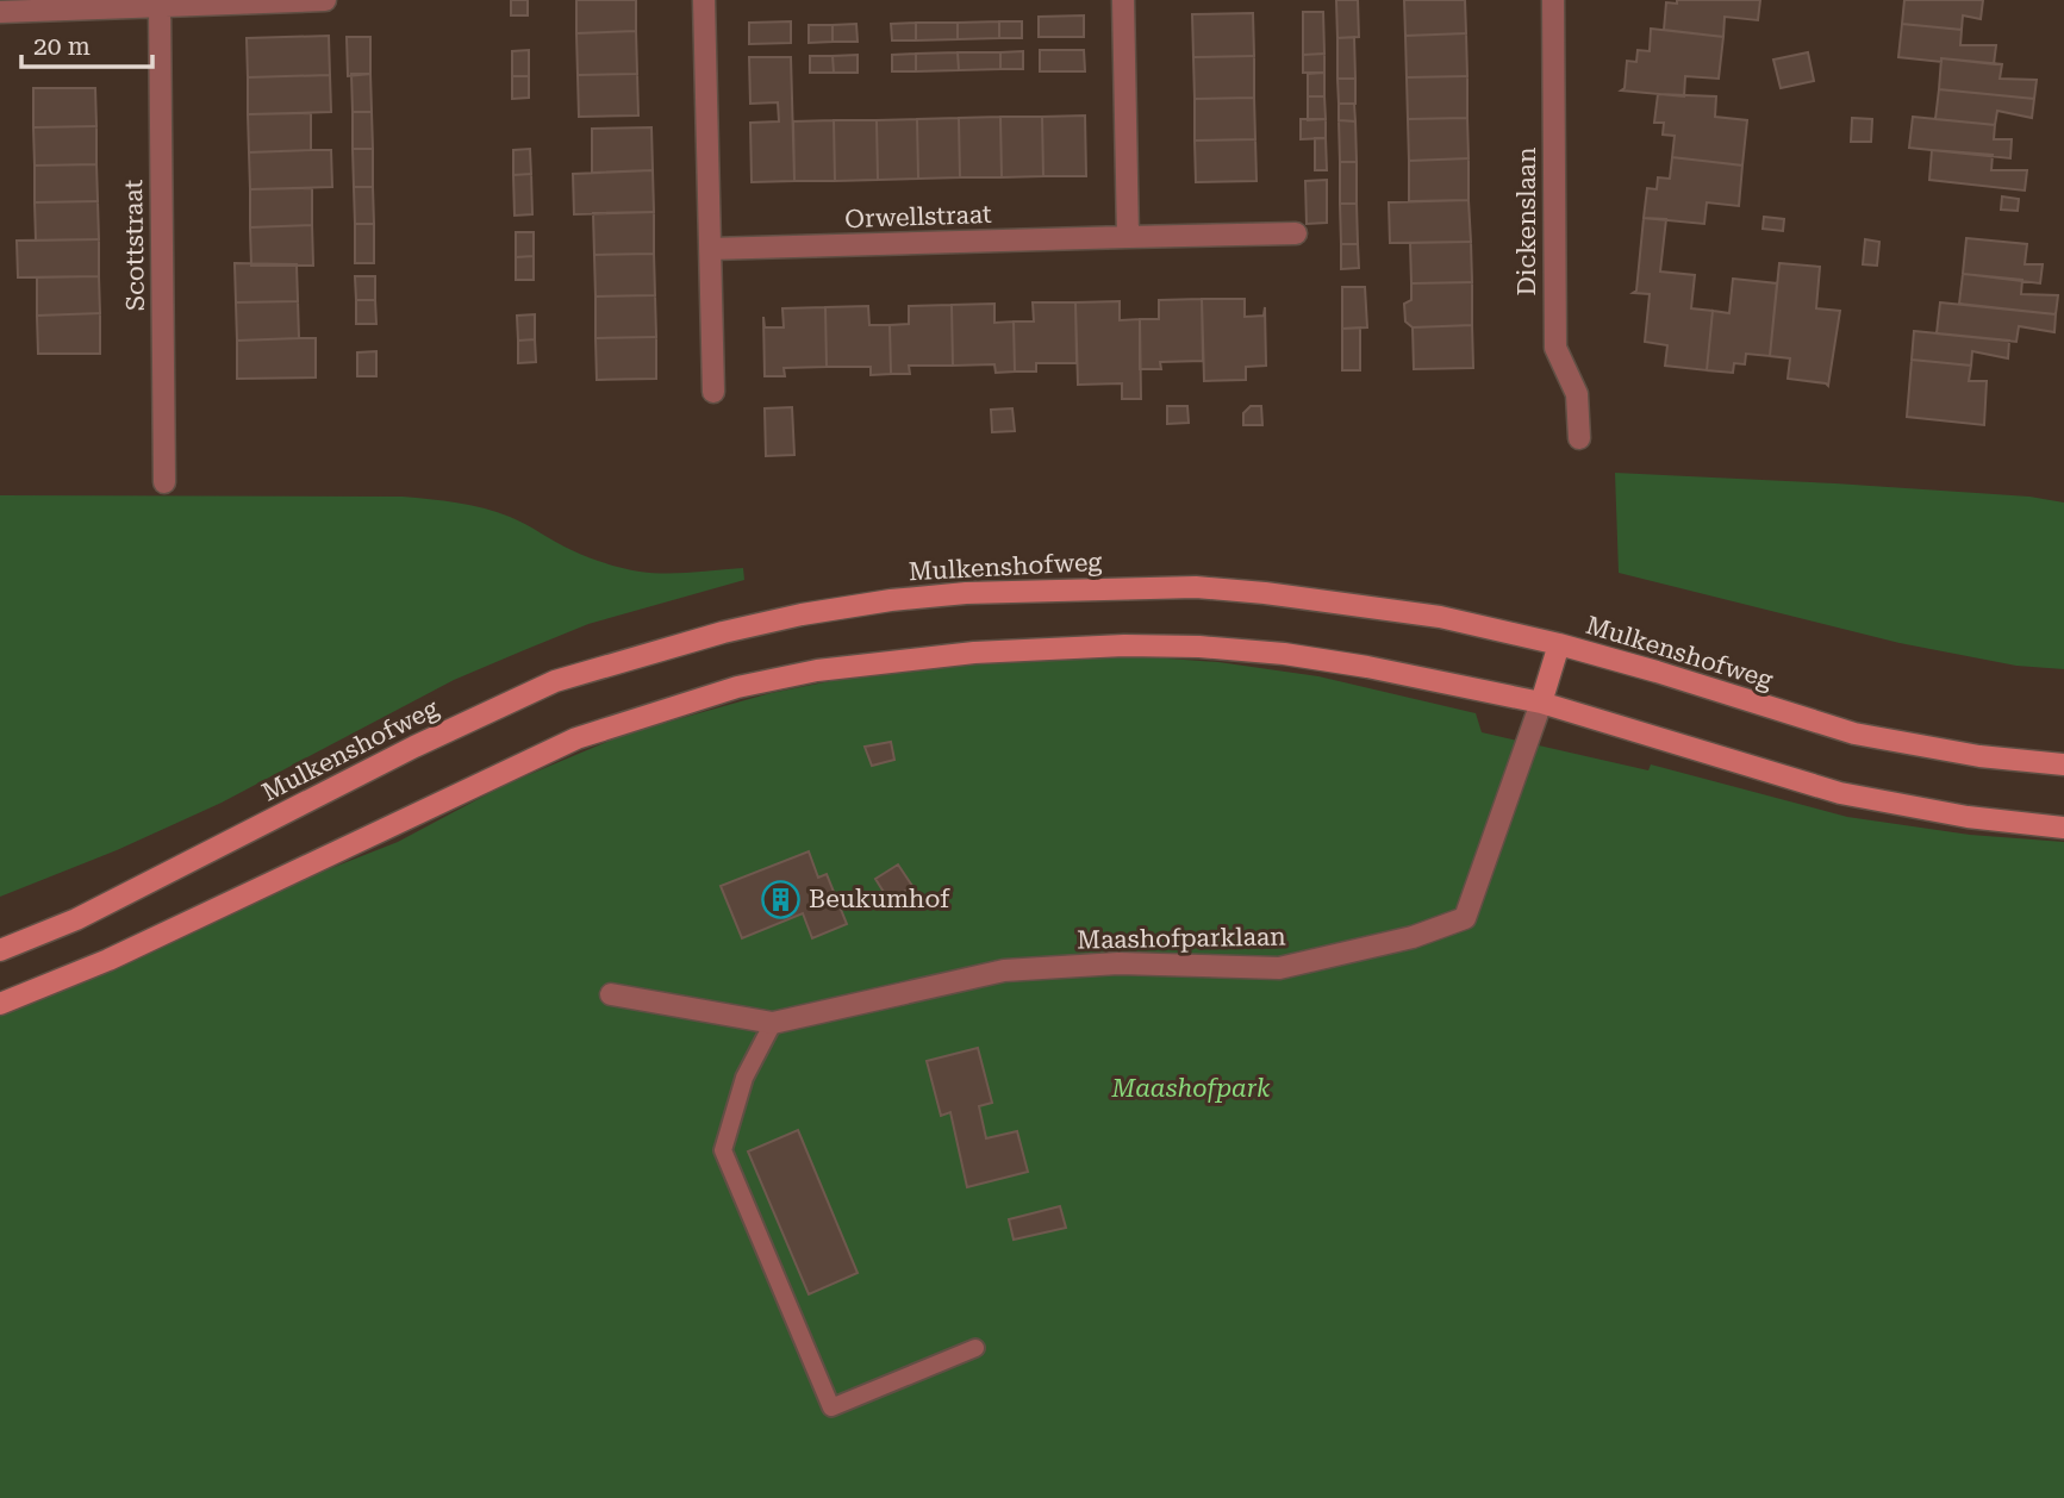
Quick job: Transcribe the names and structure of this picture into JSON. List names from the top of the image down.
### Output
{
  "streets": {
    "street": [
      "Orwellstraat",
      "Dickenslaan",
      "Scottstraat",
      "Mulkenshofweg",
      "Maashofparklaan"
    ]
  },
  "crossings": [
    ["Mulkenshofweg", "Maashofparklaan"]
  ],
  "parks": ["Maashofpark"],
  "places": {
    "building": ["Beukumhof"]
  },
  "scale_bar": "20 m"
}
